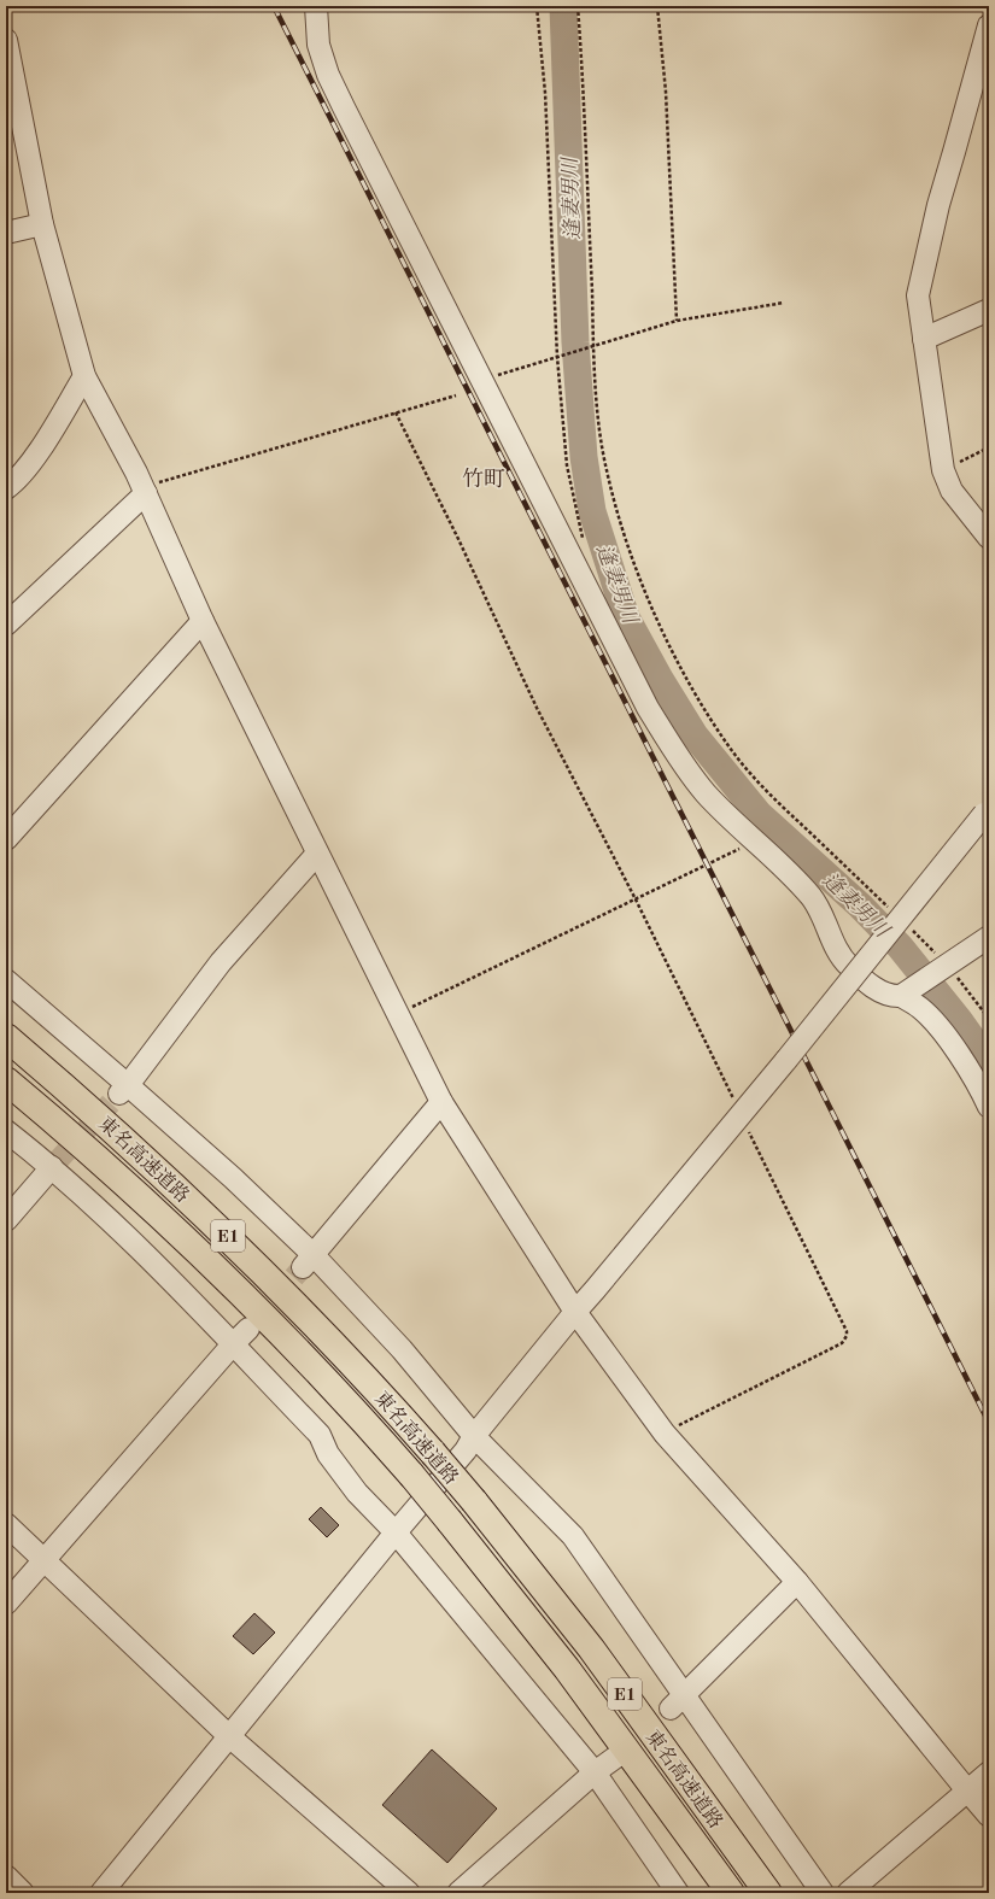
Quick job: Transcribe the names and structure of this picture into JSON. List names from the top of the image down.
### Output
{
  "streets": {
    "highway": ["東名高速道路", "E1"]
  },
  "districts": ["竹町"],
  "water": ["逢妻男川"]
}
